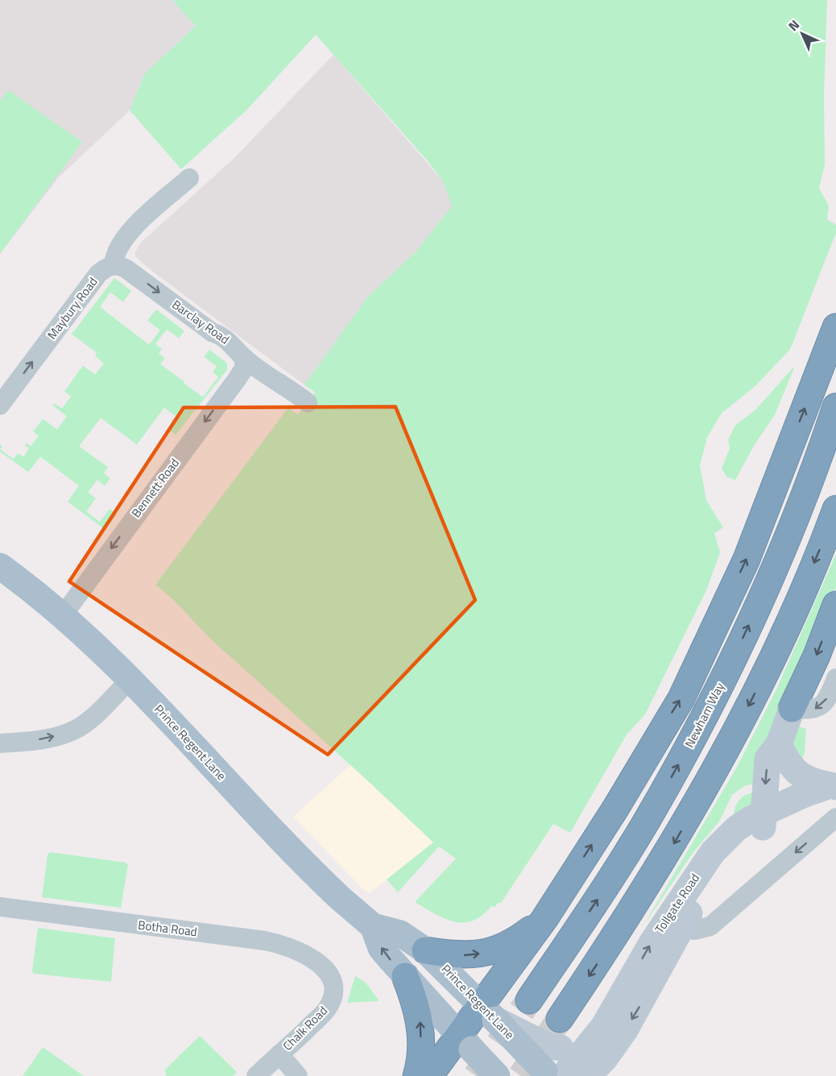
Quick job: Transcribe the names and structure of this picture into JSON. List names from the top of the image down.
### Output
{
  "streets": {
    "highway": ["Newham Way"],
    "main road": ["Prince Regent Lane"],
    "street": [
      "Maybury Road",
      "Barclay Road",
      "Bennett Road",
      "Tollgate Road",
      "Botha Road",
      "Chalk Road"
    ]
  },
  "crossings": [
    ["Maybury Road", "Barclay Road"],
    ["Barclay Road", "Bennett Road"],
    ["Bennett Road", "Prince Regent Lane"],
    ["Prince Regent Lane", "Tollgate Road"],
    ["Botha Road", "Chalk Road"]
  ],
  "one_way": ["Maybury Road", "Barclay Road", "Bennett Road"],
  "north": "top left"
}
